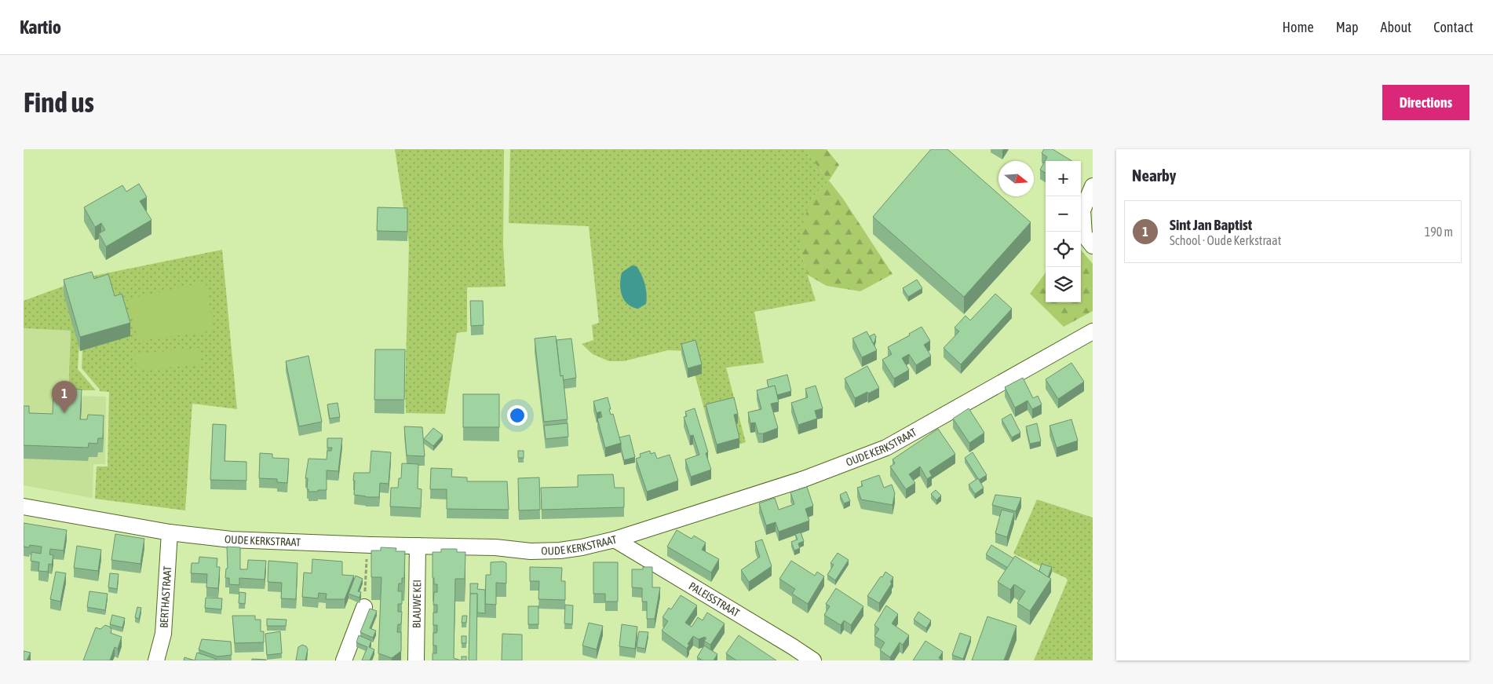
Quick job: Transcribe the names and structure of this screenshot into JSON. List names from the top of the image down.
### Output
{
  "streets": {
    "street": [
      "OUDE KERKSTRAAT",
      "BERTHASTRAAT",
      "PALEISSTRAAT",
      "BLAUWE KEI"
    ]
  },
  "crossings": [
    ["OUDE KERKSTRAAT", "BERTHASTRAAT"],
    ["OUDE KERKSTRAAT", "PALEISSTRAAT"],
    ["OUDE KERKSTRAAT", "BLAUWE KEI"]
  ],
  "north": "right",
  "page": {
    "header": "Kartio",
    "nav": [
      "Home",
      "Map",
      "About",
      "Contact"
    ],
    "buttons": "Directions",
    "title": "Find us",
    "heading": "Nearby",
    "map_buttons": ["+", "−"],
    "list": [
      {
        "mark": "1",
        "name": "Sint Jan Baptist",
        "note": "School · Oude Kerkstraat",
        "value": "190 m"
      }
    ],
    "pins": "1"
  }
}
